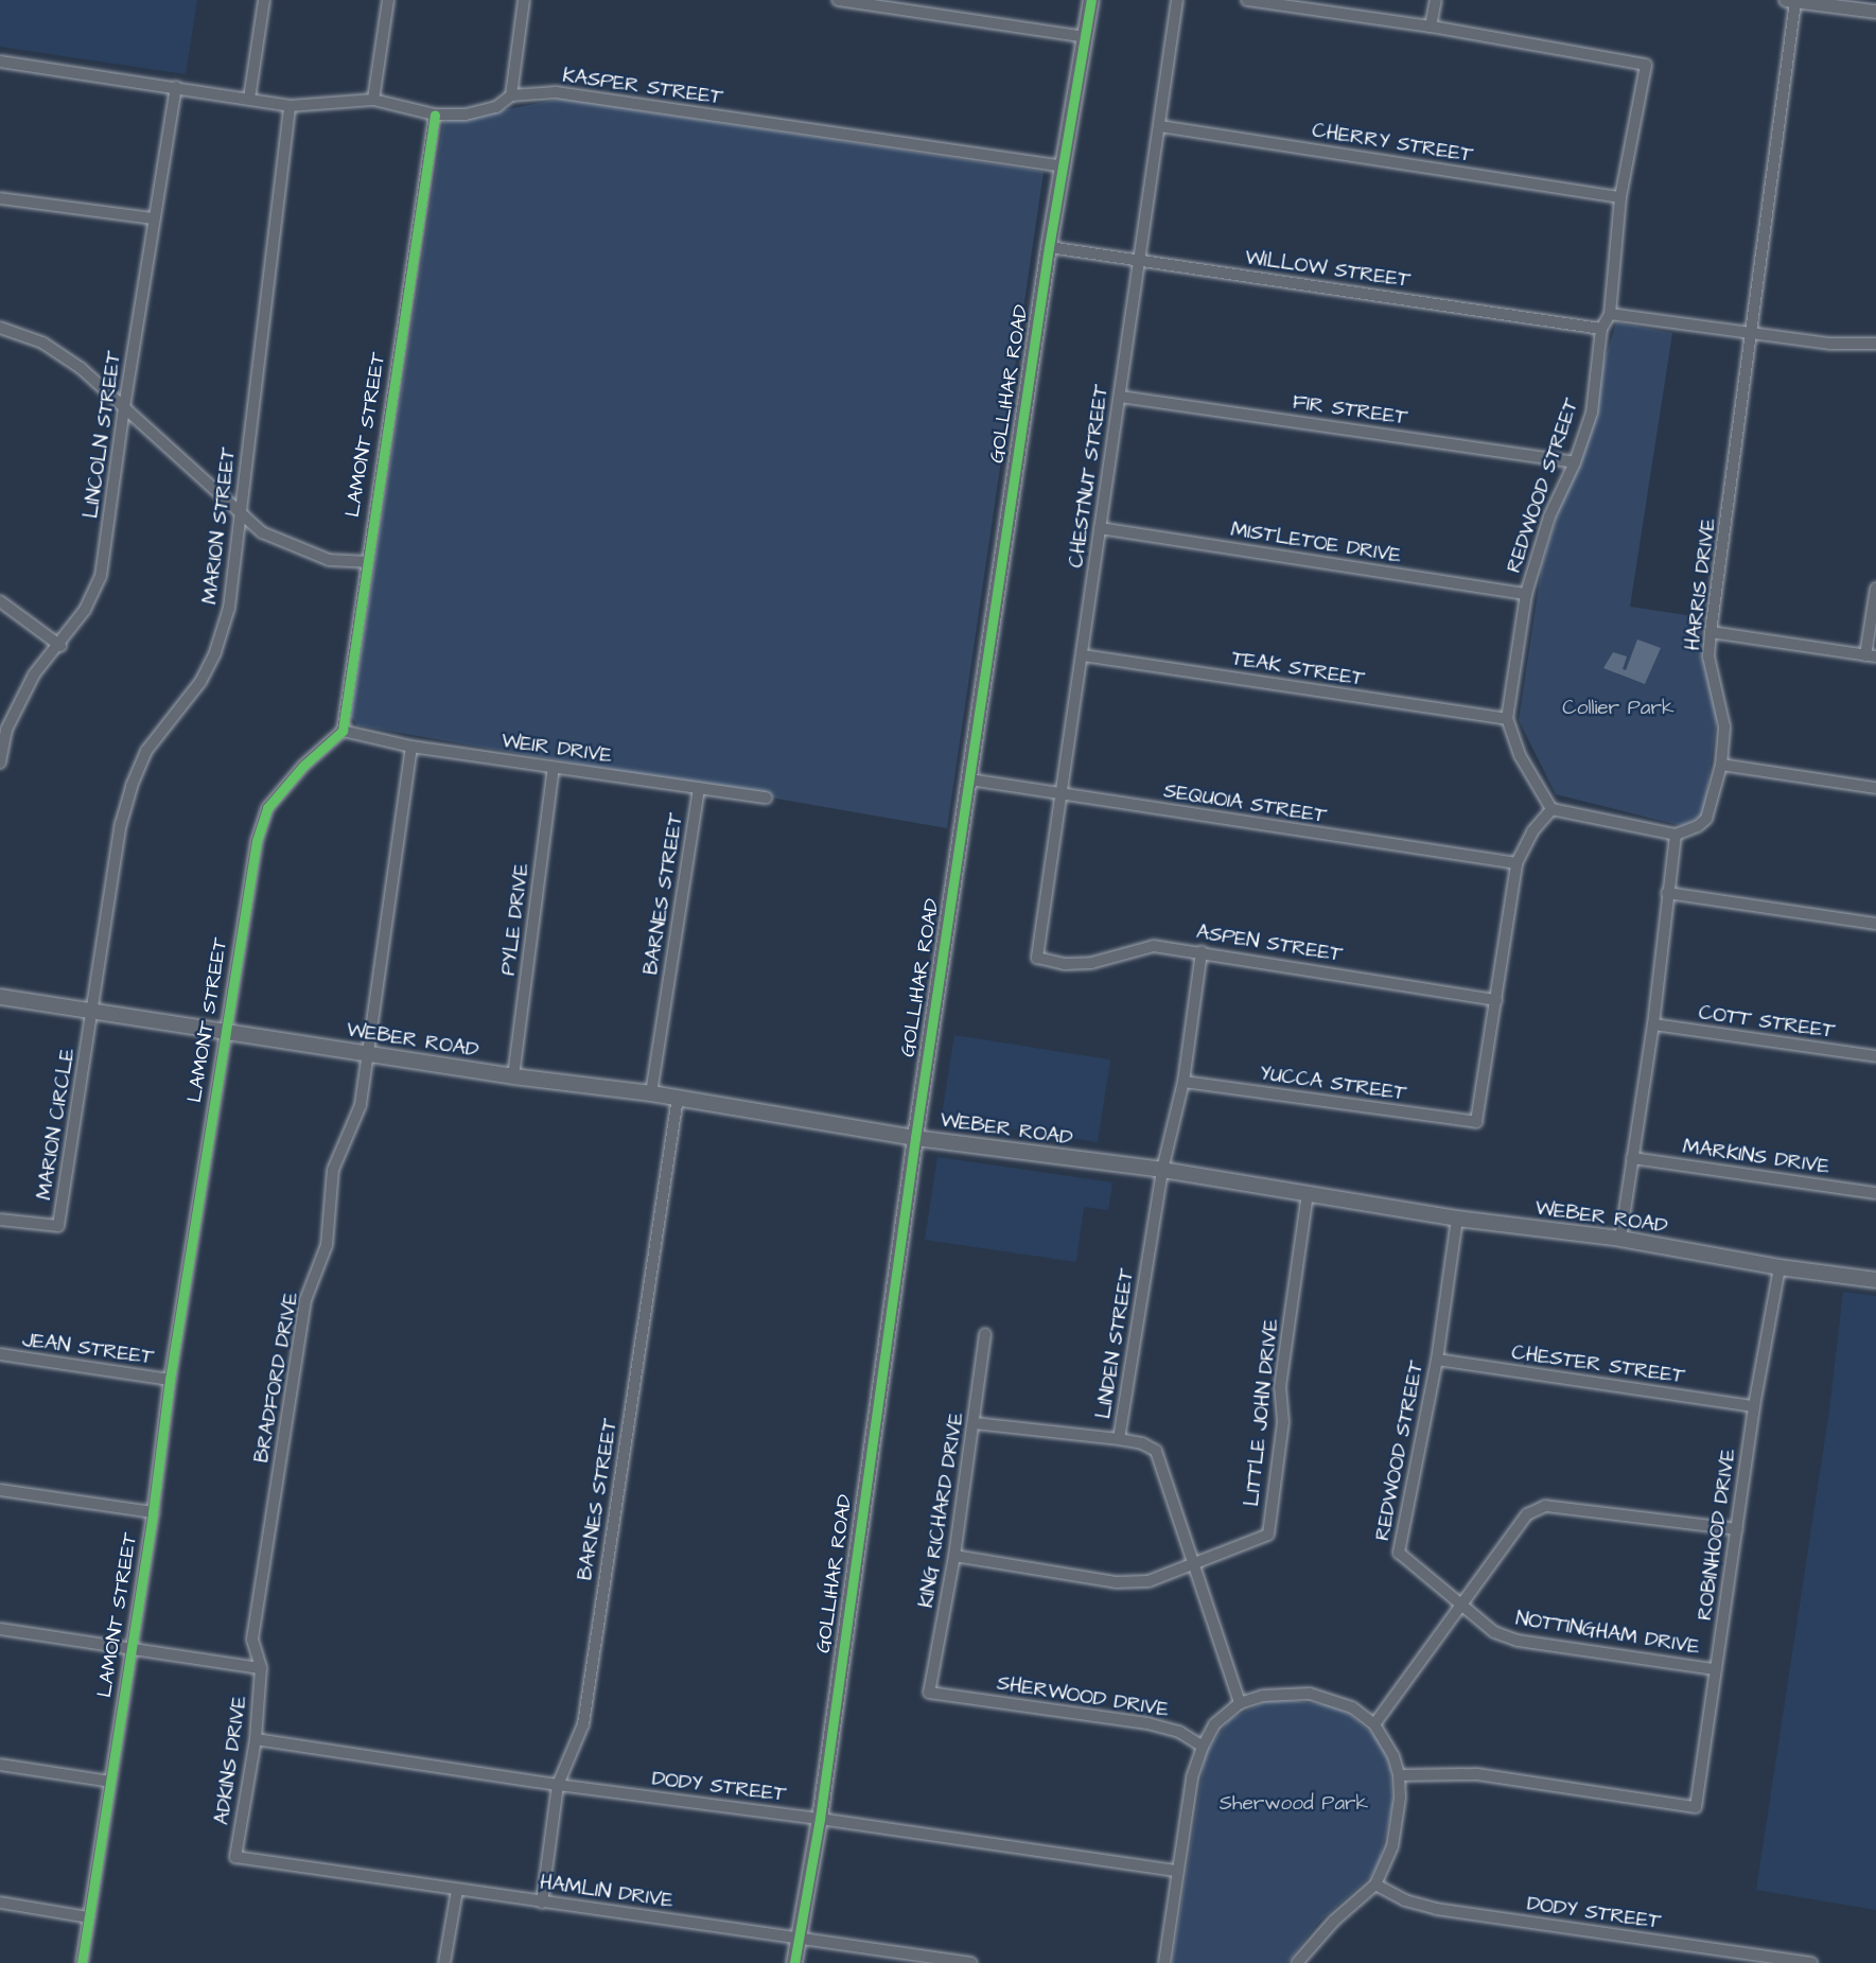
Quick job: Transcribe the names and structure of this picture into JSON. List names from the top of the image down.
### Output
{
  "streets": {
    "main road": ["GOLLIHAR ROAD", "WEBER ROAD"],
    "street": [
      "KASPER STREET",
      "CHERRY STREET",
      "WILLOW STREET",
      "FIR STREET",
      "LINCOLN STREET",
      "LAMONT STREET",
      "CHESTNUT STREET",
      "REDWOOD STREET",
      "MARION STREET",
      "MISTLETOE DRIVE",
      "HARRIS DRIVE",
      "TEAK STREET",
      "WEIR DRIVE",
      "SEQUOIA STREET",
      "BARNES STREET",
      "PYLE DRIVE",
      "ASPEN STREET",
      "COTT STREET",
      "YUCCA STREET",
      "MARION CIRCLE",
      "MARKINS DRIVE",
      "LINDEN STREET",
      "JEAN STREET",
      "CHESTER STREET",
      "BRADFORD DRIVE",
      "LITTLE JOHN DRIVE",
      "KING RICHARD DRIVE",
      "ROBINHOOD DRIVE",
      "NOTTINGHAM DRIVE",
      "SHERWOOD DRIVE",
      "ADKINS DRIVE",
      "DODY STREET",
      "HAMLIN DRIVE"
    ]
  },
  "crossings": [
    ["KASPER STREET", "GOLLIHAR ROAD"],
    ["KASPER STREET", "LINCOLN STREET"],
    ["KASPER STREET", "LAMONT STREET"],
    ["KASPER STREET", "MARION STREET"],
    ["CHERRY STREET", "CHESTNUT STREET"],
    ["CHERRY STREET", "REDWOOD STREET"],
    ["WILLOW STREET", "GOLLIHAR ROAD"],
    ["WILLOW STREET", "CHESTNUT STREET"],
    ["WILLOW STREET", "REDWOOD STREET"],
    ["GOLLIHAR ROAD", "SEQUOIA STREET"],
    ["GOLLIHAR ROAD", "WEBER ROAD"],
    ["GOLLIHAR ROAD", "DODY STREET"],
    ["GOLLIHAR ROAD", "HAMLIN DRIVE"],
    ["FIR STREET", "CHESTNUT STREET"],
    ["FIR STREET", "REDWOOD STREET"],
    ["LAMONT STREET", "WEIR DRIVE"],
    ["LAMONT STREET", "WEBER ROAD"],
    ["LAMONT STREET", "JEAN STREET"],
    ["CHESTNUT STREET", "MISTLETOE DRIVE"],
    ["CHESTNUT STREET", "TEAK STREET"],
    ["CHESTNUT STREET", "SEQUOIA STREET"],
    ["CHESTNUT STREET", "ASPEN STREET"],
    ["REDWOOD STREET", "MISTLETOE DRIVE"],
    ["REDWOOD STREET", "TEAK STREET"],
    ["REDWOOD STREET", "WEBER ROAD"],
    ["REDWOOD STREET", "CHESTER STREET"],
    ["REDWOOD STREET", "NOTTINGHAM DRIVE"],
    ["MARION STREET", "WEBER ROAD"],
    ["MARION STREET", "MARION CIRCLE"],
    ["WEIR DRIVE", "BARNES STREET"],
    ["WEIR DRIVE", "PYLE DRIVE"],
    ["WEIR DRIVE", "BRADFORD DRIVE"],
    ["BARNES STREET", "WEBER ROAD"],
    ["BARNES STREET", "DODY STREET"],
    ["BARNES STREET", "HAMLIN DRIVE"],
    ["PYLE DRIVE", "WEBER ROAD"],
    ["ASPEN STREET", "YUCCA STREET"],
    ["ASPEN STREET", "LINDEN STREET"],
    ["WEBER ROAD", "MARION CIRCLE"],
    ["WEBER ROAD", "LINDEN STREET"],
    ["WEBER ROAD", "BRADFORD DRIVE"],
    ["WEBER ROAD", "LITTLE JOHN DRIVE"],
    ["WEBER ROAD", "ROBINHOOD DRIVE"],
    ["YUCCA STREET", "LINDEN STREET"],
    ["LINDEN STREET", "LITTLE JOHN DRIVE"],
    ["CHESTER STREET", "ROBINHOOD DRIVE"],
    ["BRADFORD DRIVE", "ADKINS DRIVE"],
    ["LITTLE JOHN DRIVE", "KING RICHARD DRIVE"],
    ["KING RICHARD DRIVE", "SHERWOOD DRIVE"],
    ["ROBINHOOD DRIVE", "NOTTINGHAM DRIVE"],
    ["ADKINS DRIVE", "DODY STREET"],
    ["ADKINS DRIVE", "HAMLIN DRIVE"]
  ],
  "parks": ["Collier Park", "Sherwood Park"]
}
